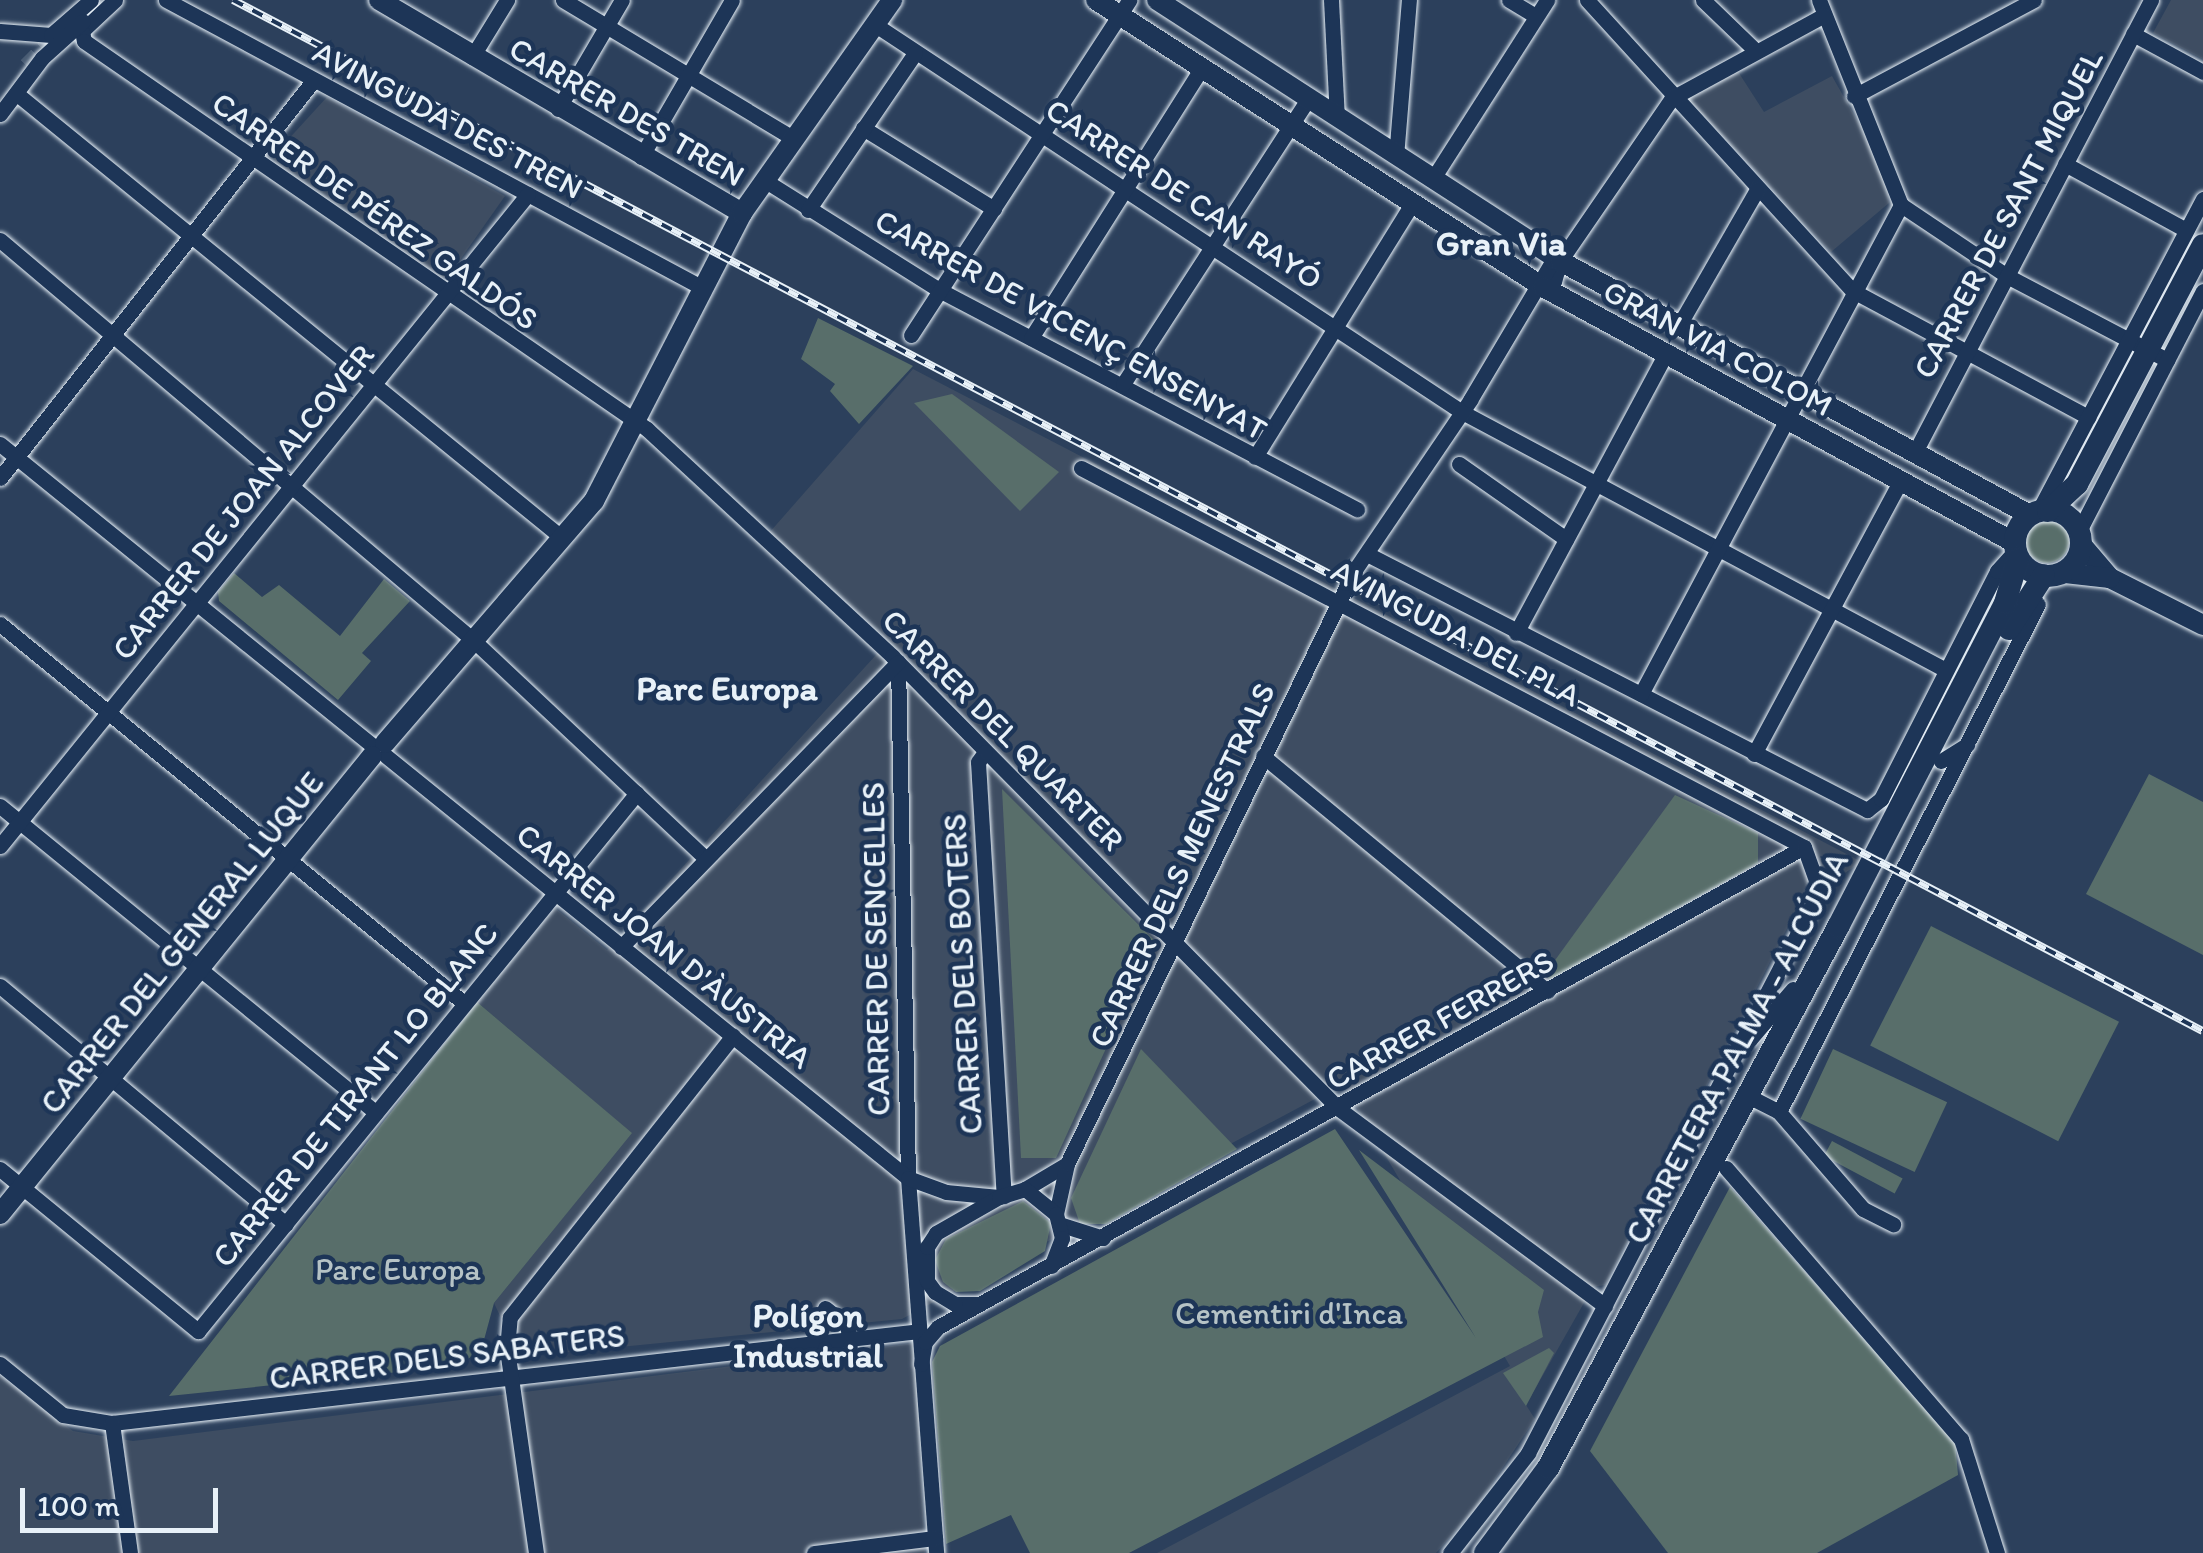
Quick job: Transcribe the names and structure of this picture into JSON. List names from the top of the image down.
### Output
{
  "streets": {
    "highway": ["CARRETERA PALMA - ALCÚDIA"],
    "main road": ["CARRER DES TREN", "GRAN VIA COLOM", "CARRER DEL GENERAL LUQUE"],
    "street": [
      "AVINGUDA DES TREN",
      "CARRER DE CAN RAYÓ",
      "CARRER DE PÉREZ GALDÓS",
      "CARRER DE SANT MIQUEL",
      "CARRER DE VICENÇ ENSENYAT",
      "CARRER DE JOAN ALCOVER",
      "AVINGUDA DEL PLA",
      "CARRER DEL QUARTER",
      "CARRER DELS MENESTRALS",
      "CARRER JOAN D'ÀUSTRIA",
      "CARRER DE SENCELLES",
      "CARRER DELS BOTERS",
      "CARRER FERRERS",
      "CARRER DE TIRANT LO BLANC",
      "CARRER DELS SABATERS"
    ]
  },
  "crossings": [
    ["CARRER DES TREN", "CARRER DEL GENERAL LUQUE"],
    ["AVINGUDA DES TREN", "CARRER DE JOAN ALCOVER"],
    ["AVINGUDA DES TREN", "CARRER DEL GENERAL LUQUE"],
    ["CARRER DE CAN RAYÓ", "CARRER DELS MENESTRALS"],
    ["CARRER DE CAN RAYÓ", "CARRER DEL GENERAL LUQUE"],
    ["CARRER DE PÉREZ GALDÓS", "CARRER DE JOAN ALCOVER"],
    ["CARRER DE PÉREZ GALDÓS", "CARRER DEL QUARTER"],
    ["CARRER DE PÉREZ GALDÓS", "CARRER DEL GENERAL LUQUE"],
    ["CARRER DE SANT MIQUEL", "GRAN VIA COLOM"],
    ["CARRER DE VICENÇ ENSENYAT", "CARRER DEL GENERAL LUQUE"],
    ["GRAN VIA COLOM", "CARRER DELS MENESTRALS"],
    ["GRAN VIA COLOM", "CARRETERA PALMA - ALCÚDIA"],
    ["CARRER DE JOAN ALCOVER", "CARRER JOAN D'ÀUSTRIA"],
    ["AVINGUDA DEL PLA", "CARRER DELS MENESTRALS"],
    ["AVINGUDA DEL PLA", "CARRER FERRERS"],
    ["CARRER DEL QUARTER", "CARRER DELS MENESTRALS"],
    ["CARRER DEL QUARTER", "CARRER DEL GENERAL LUQUE"],
    ["CARRER DEL QUARTER", "CARRER DE SENCELLES"],
    ["CARRER DEL QUARTER", "CARRER DELS BOTERS"],
    ["CARRER DEL QUARTER", "CARRER FERRERS"],
    ["CARRER DELS MENESTRALS", "CARRER DE SENCELLES"],
    ["CARRER DELS MENESTRALS", "CARRER DELS BOTERS"],
    ["CARRER DELS MENESTRALS", "CARRER FERRERS"],
    ["CARRER DEL GENERAL LUQUE", "CARRER JOAN D'ÀUSTRIA"],
    ["CARRER DEL GENERAL LUQUE", "CARRER DE TIRANT LO BLANC"],
    ["CARRER JOAN D'ÀUSTRIA", "CARRER DE SENCELLES"],
    ["CARRER JOAN D'ÀUSTRIA", "CARRER DE TIRANT LO BLANC"],
    ["CARRER DE SENCELLES", "CARRER DELS BOTERS"],
    ["CARRER DE SENCELLES", "CARRER FERRERS"],
    ["CARRER DE SENCELLES", "CARRER DELS SABATERS"],
    ["CARRER DELS BOTERS", "CARRER FERRERS"]
  ],
  "districts": ["Gran Via", "Parc Europa", "Polígon Industrial"],
  "parks": ["Parc Europa", "Cementiri d'Inca"],
  "scale_bar": "100 m"
}
